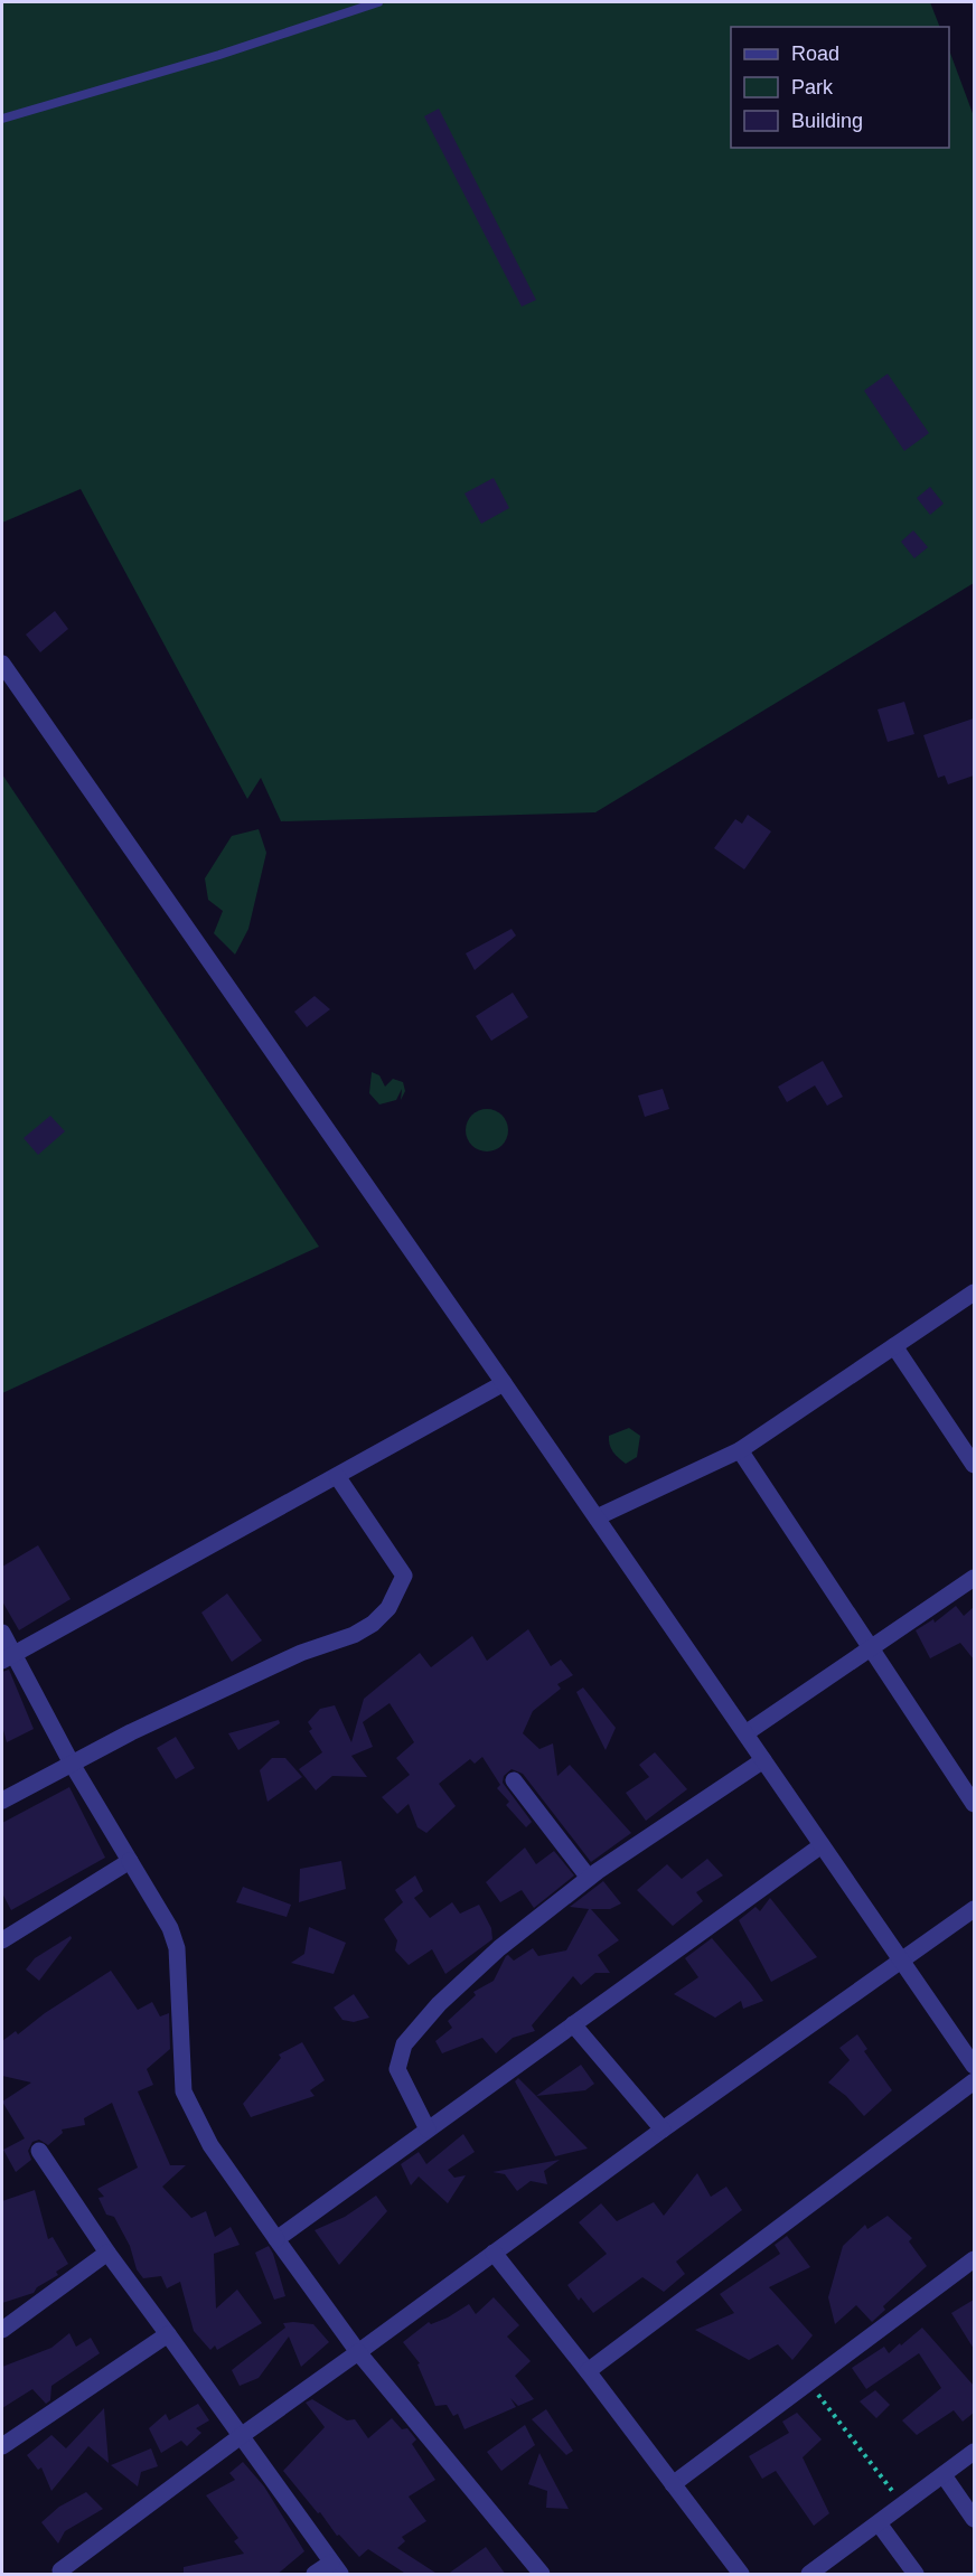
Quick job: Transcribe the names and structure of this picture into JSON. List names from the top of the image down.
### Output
{
  "legend": ["Road", "Park", "Building"]
}
